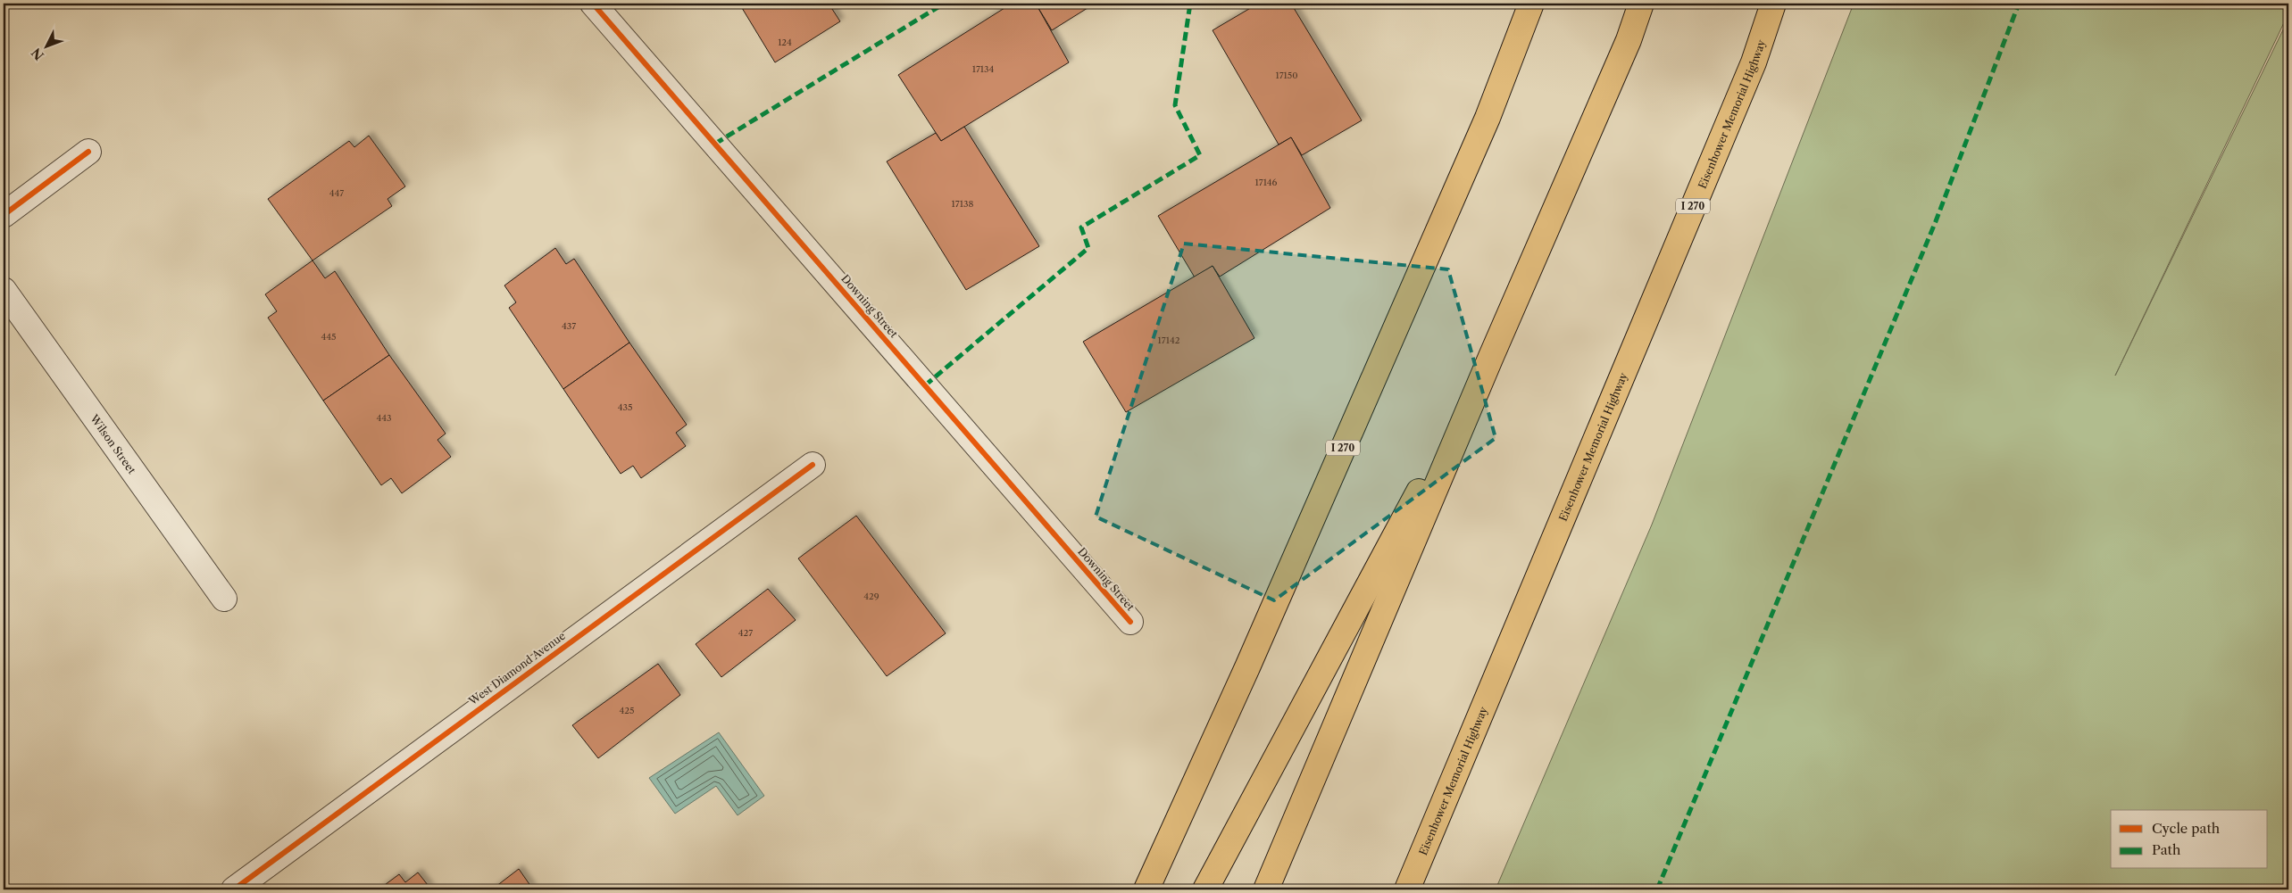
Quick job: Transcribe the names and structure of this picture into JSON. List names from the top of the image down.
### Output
{
  "streets": {
    "highway": ["Eisenhower Memorial Highway", "I 270"],
    "street": ["Downing Street", "Wilson Street", "West Diamond Avenue"]
  },
  "house_numbers": [
    "124",
    "17134",
    "17150",
    "17146",
    "447",
    "17138",
    "437",
    "445",
    "17142",
    "435",
    "443",
    "429",
    "427",
    "425"
  ],
  "legend": ["Cycle path", "Path"],
  "north": "bottom left"
}
